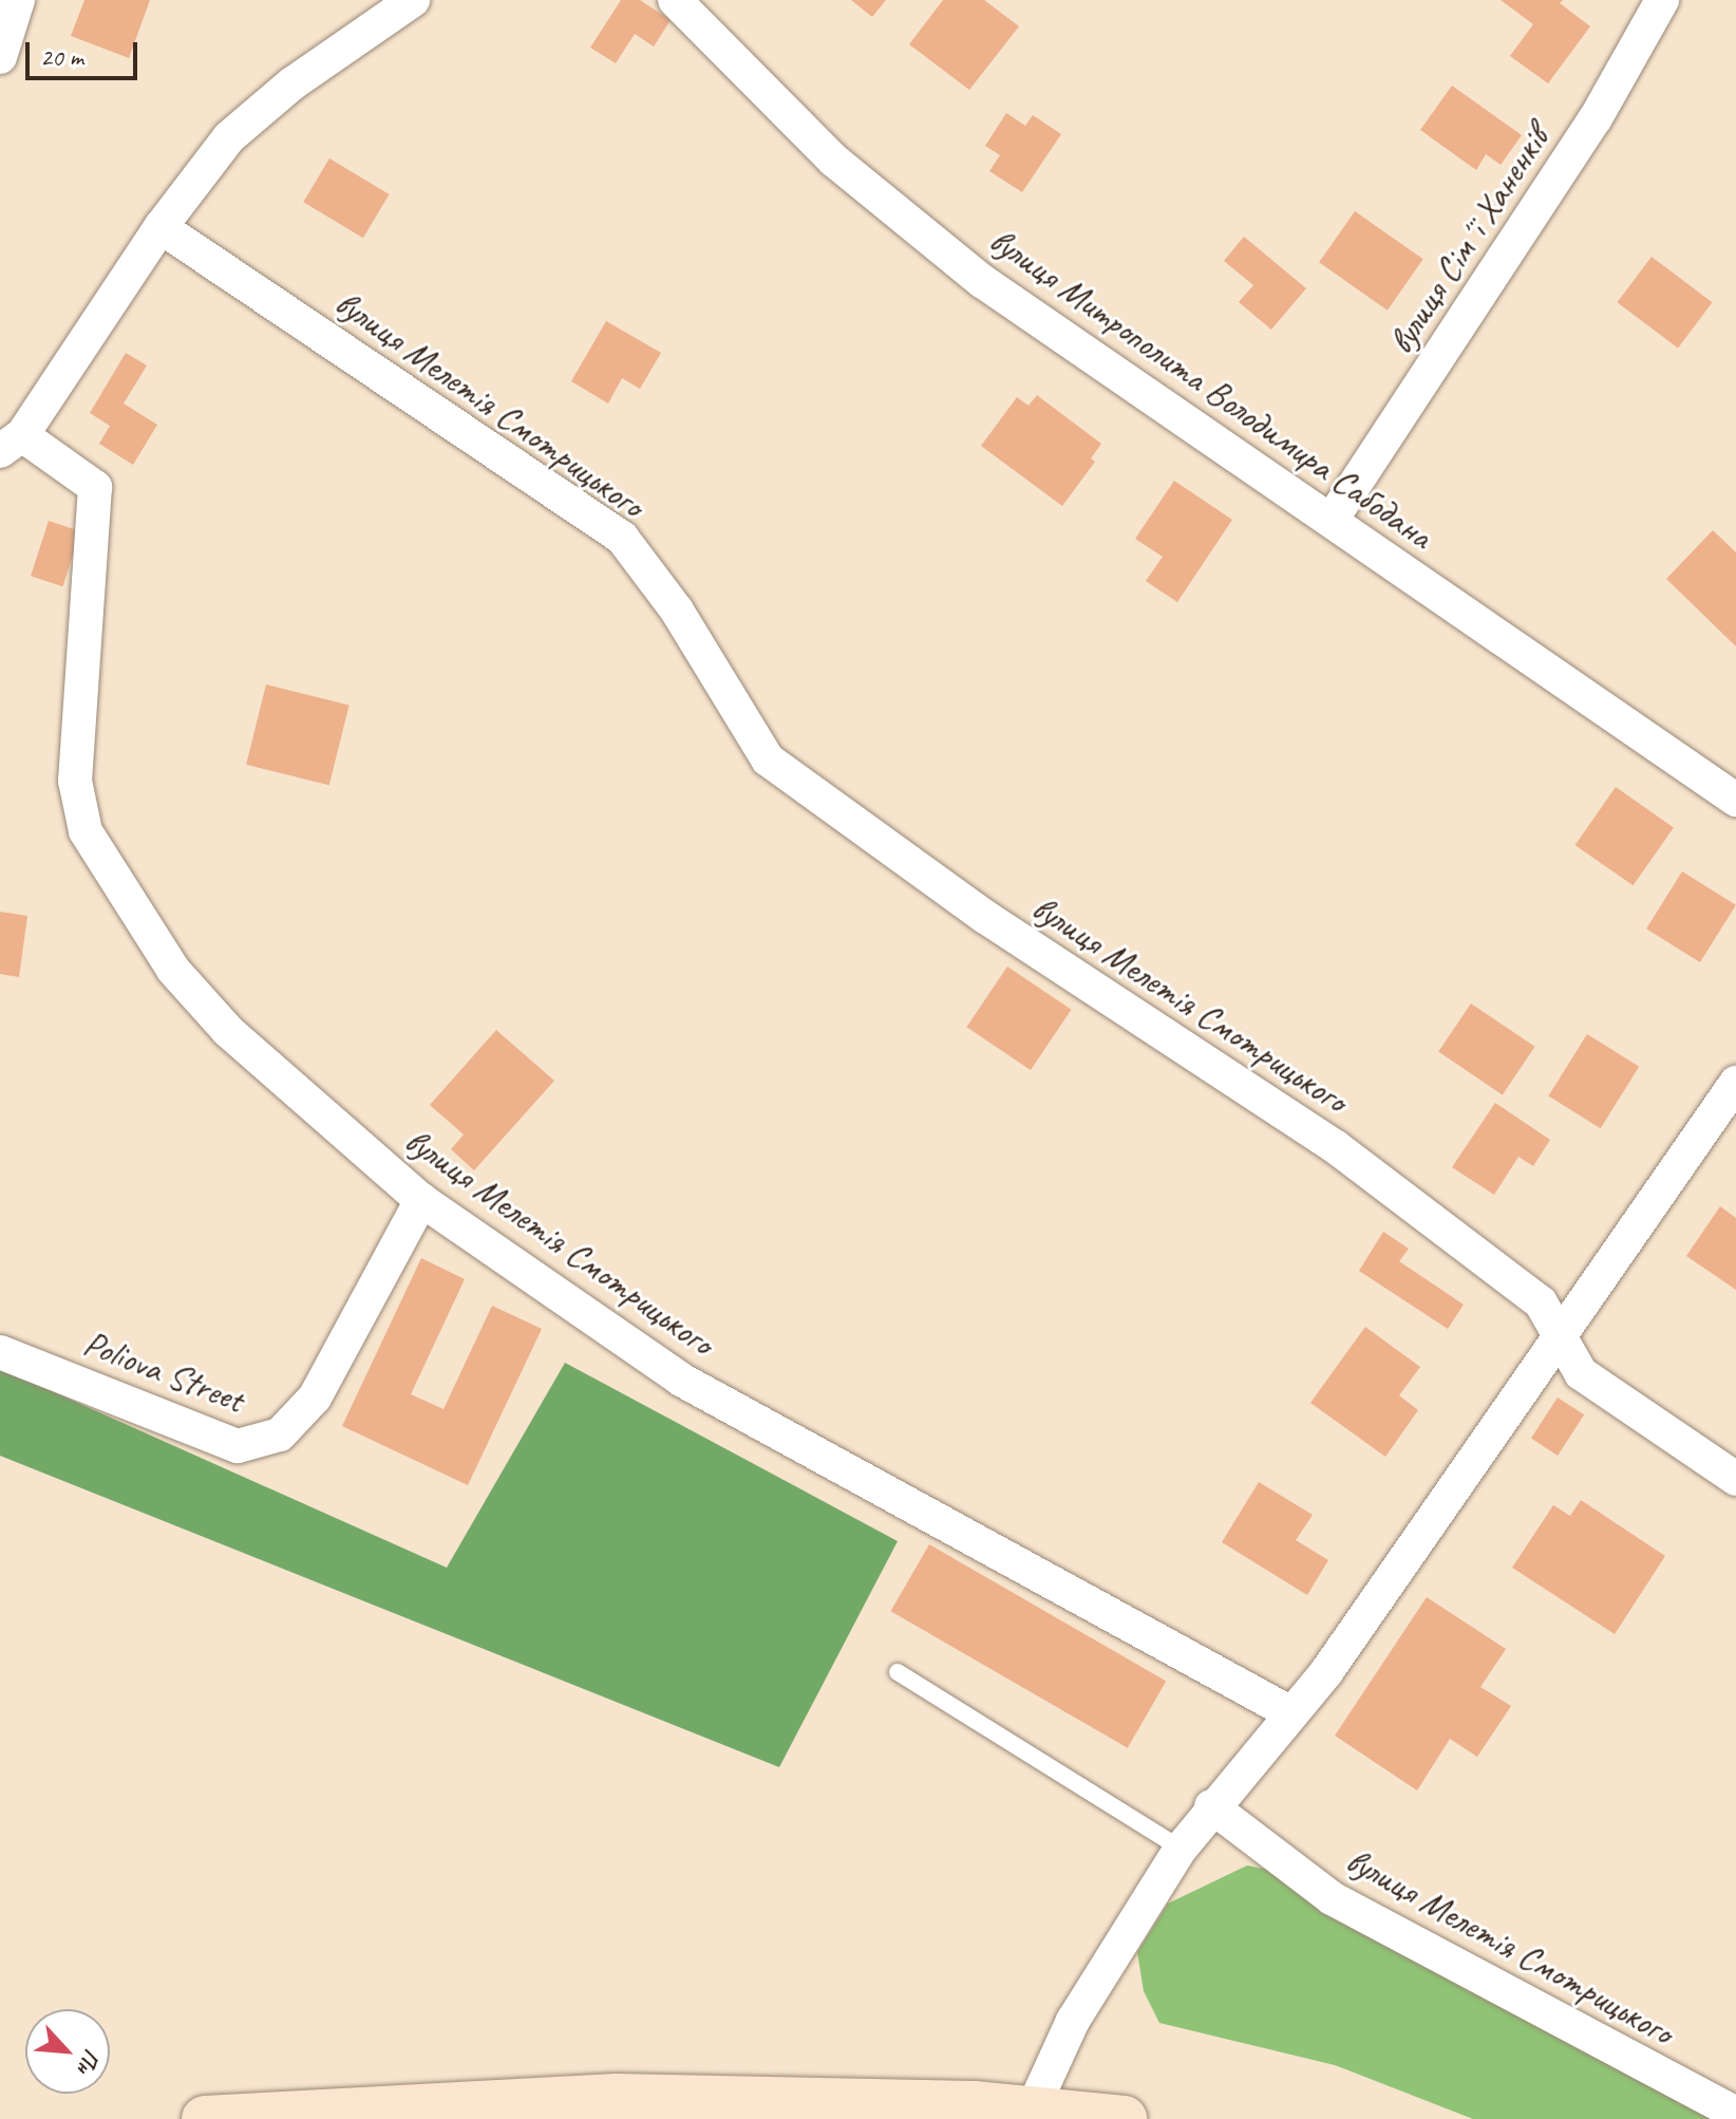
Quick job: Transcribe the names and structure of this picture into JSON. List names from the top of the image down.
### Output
{
  "streets": {
    "street": [
      "вулиця Сімʼї Ханенків",
      "вулиця Митрополита Володимира Сабодана",
      "вулиця Мелетія Смотрицького",
      "Poliova Street"
    ]
  },
  "crossings": [
    ["вулиця Сімʼї Ханенків", "вулиця Митрополита Володимира Сабодана"],
    ["вулиця Мелетія Смотрицького", "Poliova Street"]
  ],
  "scale_bar": "20 m",
  "north": "bottom right"
}
